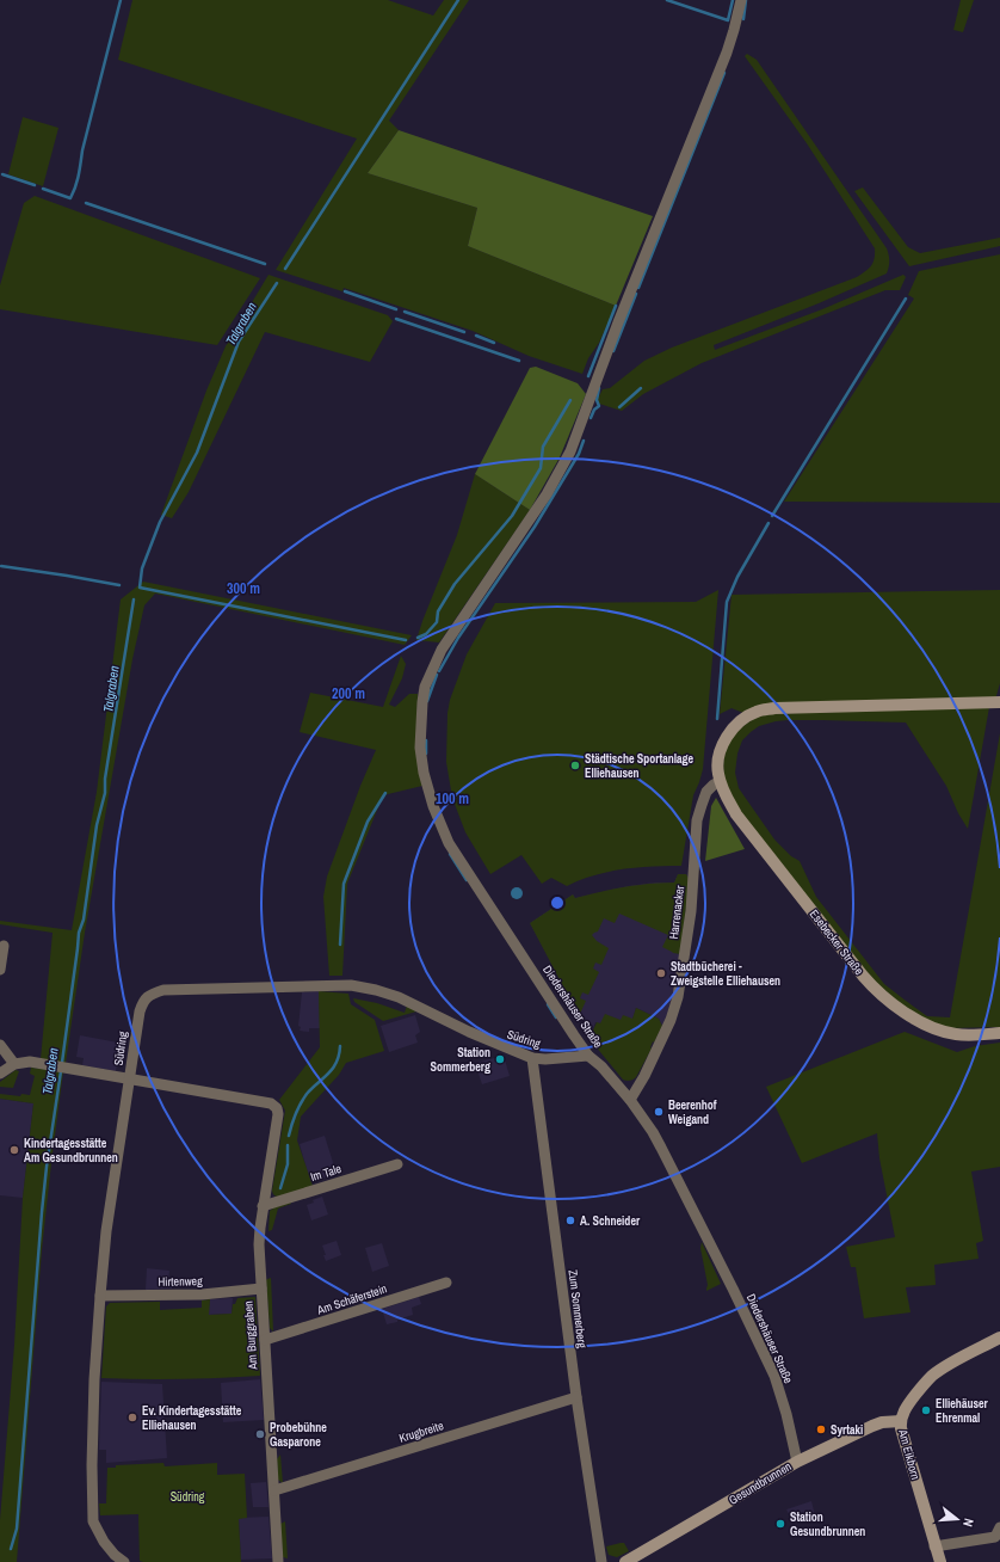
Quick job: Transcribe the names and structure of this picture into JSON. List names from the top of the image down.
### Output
{
  "streets": {
    "street": [
      "Harrenacker",
      "Esebecker Straße",
      "Diedershäuser Straße",
      "Südring",
      "Im Tale",
      "Hirtenweg",
      "Am Schäferstein",
      "Zum Sommerberg",
      "Am Burggraben",
      "Krugbreite",
      "Am Eikborn",
      "Gesundbrunnen"
    ]
  },
  "crossings": [
    ["Harrenacker", "Esebecker Straße"],
    ["Harrenacker", "Diedershäuser Straße"],
    ["Diedershäuser Straße", "Südring"],
    ["Diedershäuser Straße", "Gesundbrunnen"],
    ["Südring", "Hirtenweg"],
    ["Südring", "Zum Sommerberg"],
    ["Südring", "Am Burggraben"],
    ["Im Tale", "Am Burggraben"],
    ["Hirtenweg", "Am Burggraben"],
    ["Am Schäferstein", "Am Burggraben"],
    ["Zum Sommerberg", "Krugbreite"],
    ["Am Burggraben", "Krugbreite"],
    ["Am Eikborn", "Gesundbrunnen"]
  ],
  "water": ["Talgraben"],
  "parks": ["Südring"],
  "places": [
    "Städtische Sportanlage Elliehausen",
    "Stadtbücherei - Zweigstelle Elliehausen",
    "Station Sommerberg",
    "Beerenhof Weigand",
    "Kindertagesstätte Am Gesundbrunnen",
    "A. Schneider",
    "Elliehäuser Ehrenmal",
    "Ev. Kindertagesstätte Elliehausen",
    "Syrtaki",
    "Probebühne Gasparone",
    "Station Gesundbrunnen"
  ],
  "north": "right",
  "rings": ["300 m", "200 m", "100 m"]
}
